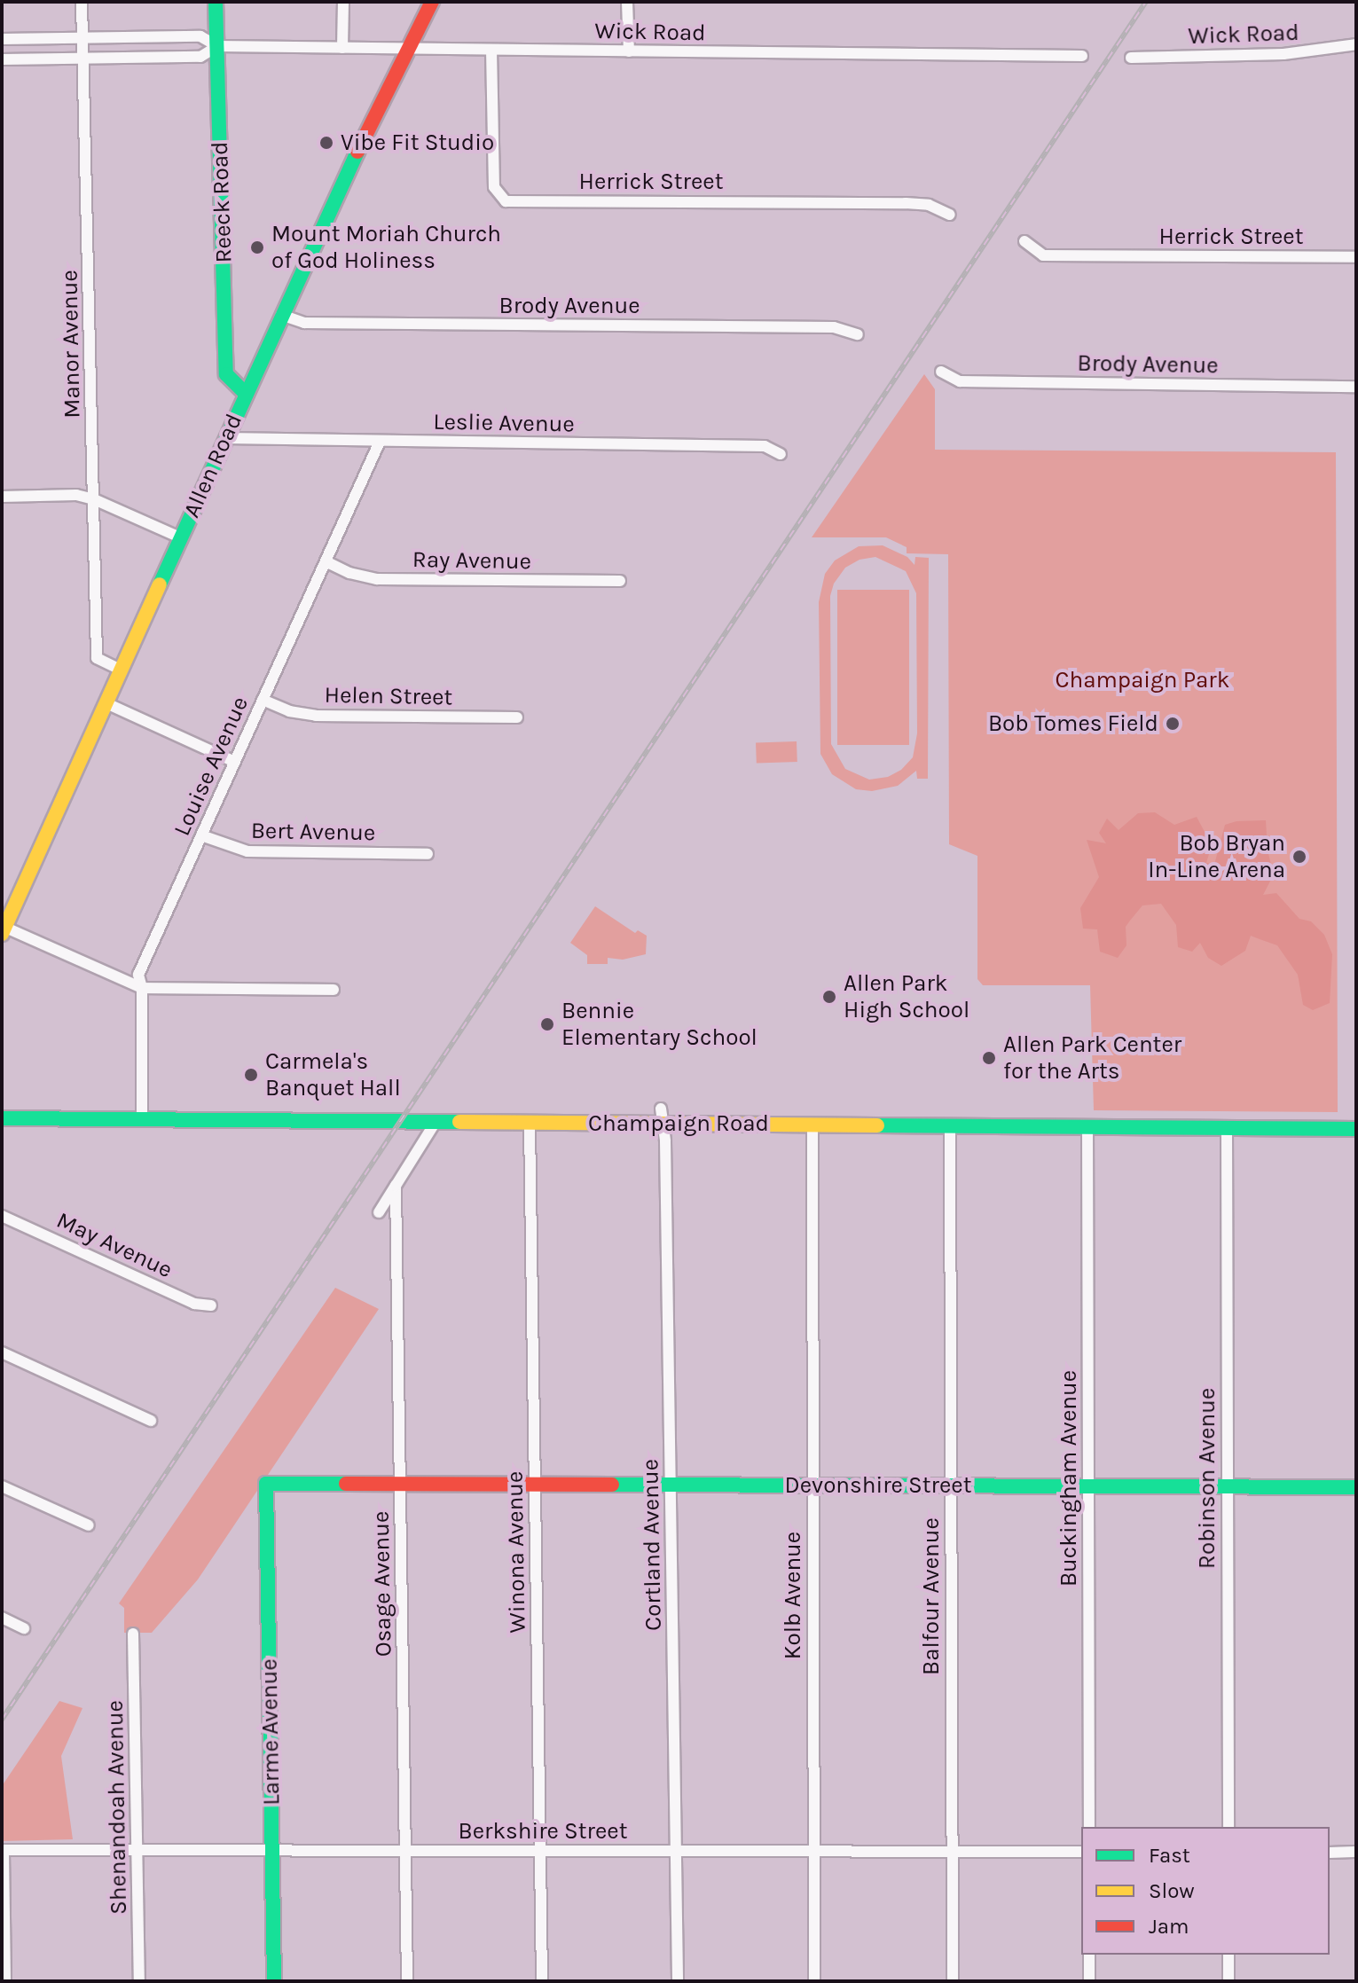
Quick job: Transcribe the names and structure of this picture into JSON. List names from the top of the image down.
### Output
{
  "streets": {
    "street": [
      "Wick Road",
      "Herrick Street",
      "Reeck Road",
      "Brody Avenue",
      "Manor Avenue",
      "Leslie Avenue",
      "Allen Road",
      "Ray Avenue",
      "Helen Street",
      "Louise Avenue",
      "Bert Avenue",
      "Champaign Road",
      "May Avenue",
      "Buckingham Avenue",
      "Robinson Avenue",
      "Devonshire Street",
      "Cortland Avenue",
      "Winona Avenue",
      "Osage Avenue",
      "Kolb Avenue",
      "Balfour Avenue",
      "Larme Avenue",
      "Shenandoah Avenue",
      "Berkshire Street"
    ]
  },
  "crossings": [
    ["Wick Road", "Herrick Street"],
    ["Wick Road", "Reeck Road"],
    ["Wick Road", "Manor Avenue"],
    ["Wick Road", "Allen Road"],
    ["Reeck Road", "Allen Road"],
    ["Brody Avenue", "Allen Road"],
    ["Manor Avenue", "Allen Road"],
    ["Leslie Avenue", "Allen Road"],
    ["Leslie Avenue", "Louise Avenue"],
    ["Ray Avenue", "Louise Avenue"],
    ["Helen Street", "Louise Avenue"],
    ["Louise Avenue", "Bert Avenue"],
    ["Louise Avenue", "Champaign Road"],
    ["Champaign Road", "Buckingham Avenue"],
    ["Champaign Road", "Robinson Avenue"],
    ["Champaign Road", "Cortland Avenue"],
    ["Champaign Road", "Winona Avenue"],
    ["Champaign Road", "Kolb Avenue"],
    ["Champaign Road", "Balfour Avenue"],
    ["Buckingham Avenue", "Devonshire Street"],
    ["Robinson Avenue", "Devonshire Street"],
    ["Devonshire Street", "Cortland Avenue"],
    ["Devonshire Street", "Winona Avenue"],
    ["Devonshire Street", "Osage Avenue"],
    ["Devonshire Street", "Kolb Avenue"],
    ["Devonshire Street", "Balfour Avenue"],
    ["Devonshire Street", "Larme Avenue"],
    ["Cortland Avenue", "Berkshire Street"],
    ["Winona Avenue", "Berkshire Street"],
    ["Osage Avenue", "Berkshire Street"],
    ["Kolb Avenue", "Berkshire Street"],
    ["Balfour Avenue", "Berkshire Street"],
    ["Larme Avenue", "Berkshire Street"],
    ["Shenandoah Avenue", "Berkshire Street"]
  ],
  "parks": ["Champaign Park"],
  "places": [
    "Vibe Fit Studio",
    "Mount Moriah Church of God Holiness",
    "Bob Tomes Field",
    "Bob Bryan In-Line Arena",
    "Allen Park High School",
    "Bennie Elementary School",
    "Allen Park Center for the Arts",
    "Carmela's Banquet Hall"
  ],
  "legend": ["Fast", "Slow", "Jam"]
}
